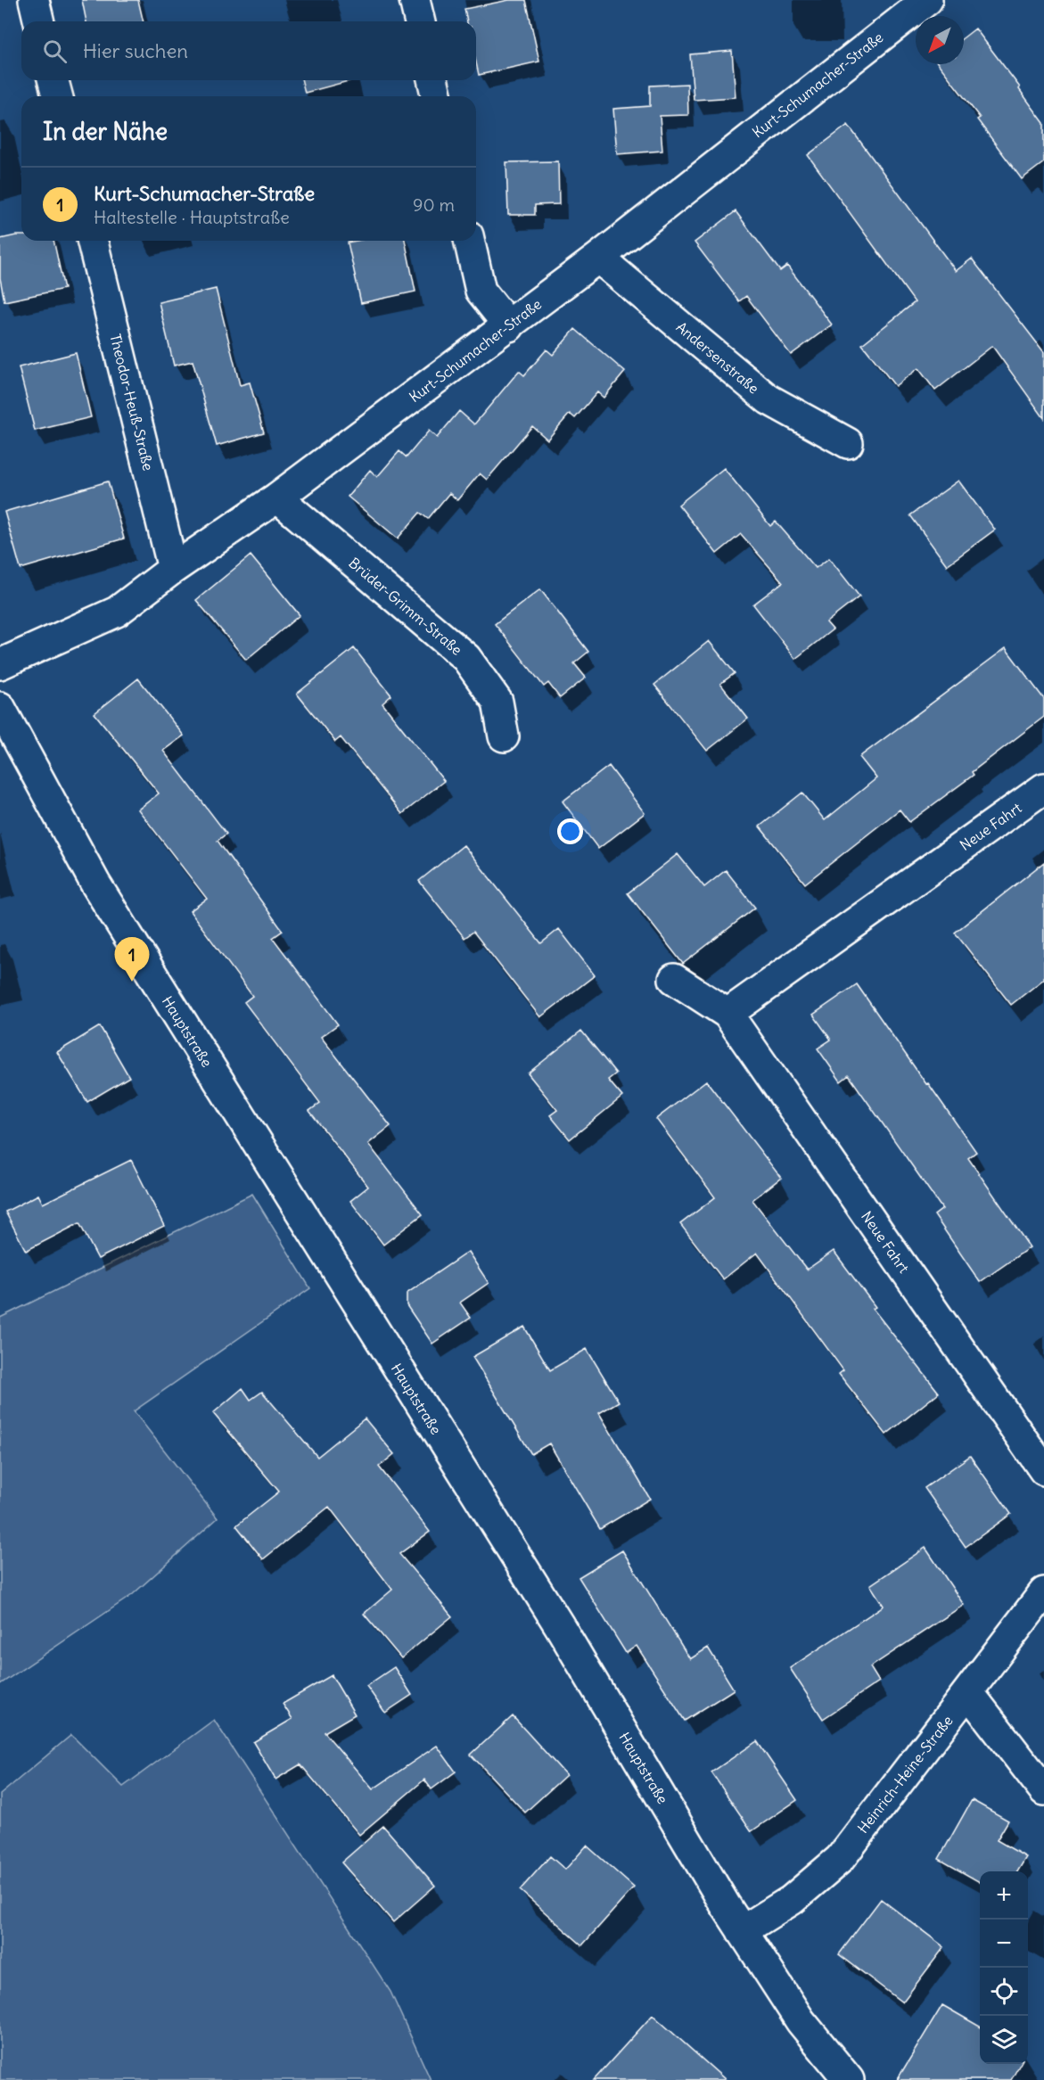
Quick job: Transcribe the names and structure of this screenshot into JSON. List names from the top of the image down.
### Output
{
  "streets": {
    "street": [
      "Kurt-Schumacher-Straße",
      "Andersenstraße",
      "Theodor-Heuß-Straße",
      "Brüder-Grimm-Straße",
      "Neue Fahrt",
      "Hauptstraße",
      "Heinrich-Heine-Straße"
    ]
  },
  "crossings": [
    ["Kurt-Schumacher-Straße", "Andersenstraße"],
    ["Kurt-Schumacher-Straße", "Theodor-Heuß-Straße"],
    ["Kurt-Schumacher-Straße", "Brüder-Grimm-Straße"],
    ["Hauptstraße", "Heinrich-Heine-Straße"]
  ],
  "north": "bottom left",
  "page": {
    "search": "Hier suchen",
    "heading": "In der Nähe",
    "list": [
      {
        "mark": "1",
        "name": "Kurt-Schumacher-Straße",
        "note": "Haltestelle · Hauptstraße",
        "value": "90 m"
      }
    ],
    "pins": "1",
    "map_buttons": ["+", "−"]
  }
}
